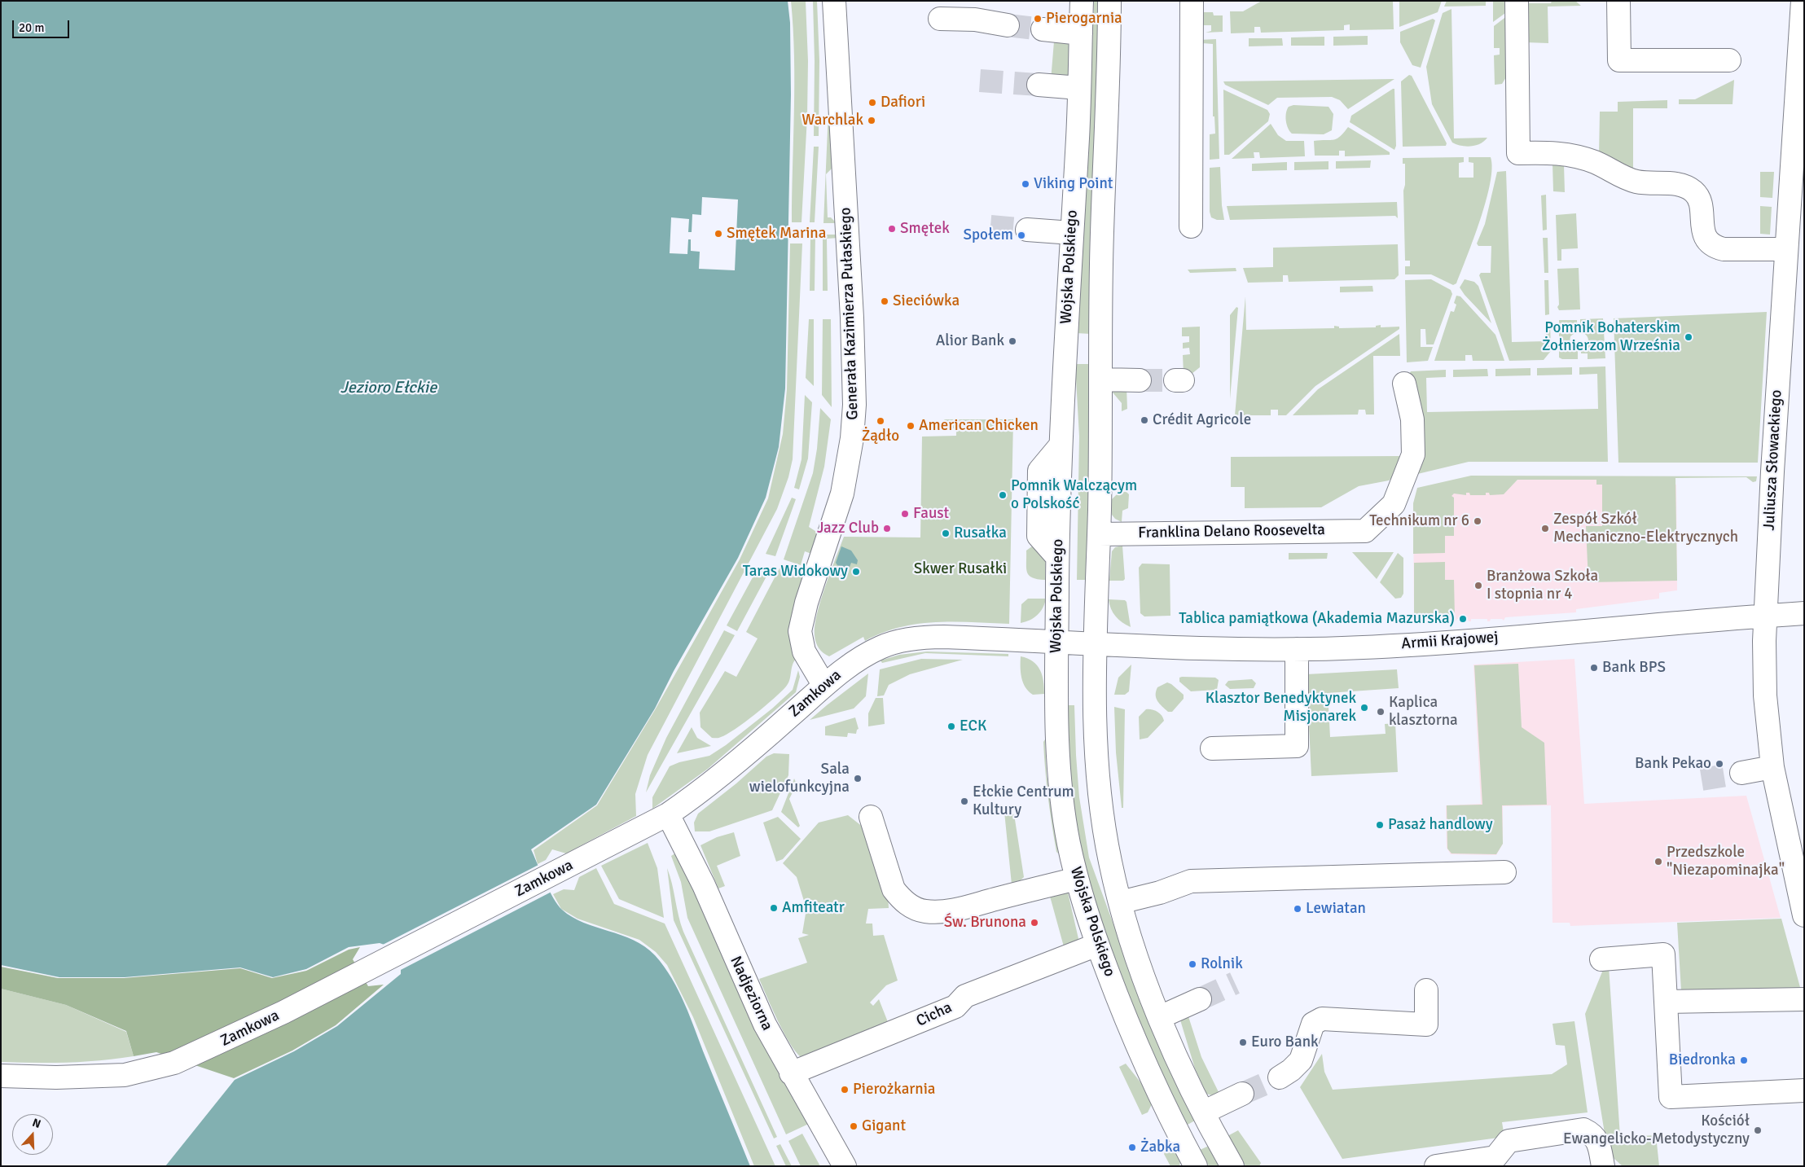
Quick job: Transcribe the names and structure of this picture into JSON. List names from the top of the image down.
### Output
{
  "streets": {
    "street": [
      "Wojska Polskiego",
      "Generała Kazimierza Pułaskiego",
      "Juliusza Słowackiego",
      "Franklina Delano Roosevelta",
      "Armii Krajowej",
      "Zamkowa",
      "Nadjeziorna",
      "Cicha"
    ]
  },
  "crossings": [
    ["Wojska Polskiego", "Franklina Delano Roosevelta"],
    ["Wojska Polskiego", "Armii Krajowej"],
    ["Wojska Polskiego", "Zamkowa"],
    ["Wojska Polskiego", "Cicha"],
    ["Generała Kazimierza Pułaskiego", "Zamkowa"],
    ["Juliusza Słowackiego", "Armii Krajowej"],
    ["Armii Krajowej", "Zamkowa"],
    ["Zamkowa", "Nadjeziorna"],
    ["Nadjeziorna", "Cicha"]
  ],
  "water": ["Jezioro Ełckie"],
  "parks": ["Skwer Rusałki"],
  "places": [
    "Pierogarnia",
    "Dafiori",
    "Warchlak",
    "Viking Point",
    "Smętek",
    "Smętek Marina",
    "Społem",
    "Sieciówka",
    "Pomnik Bohaterskim Żołnierzom Września",
    "Alior Bank",
    "Crédit Agricole",
    "Żądło",
    "American Chicken",
    "Pomnik Walczącym o Polskość",
    "Faust",
    "Technikum nr 6",
    "Jazz Club",
    "Zespół Szkół Mechaniczno-Elektrycznych",
    "Rusałka",
    "Taras Widokowy",
    "Branżowa Szkoła I stopnia nr 4",
    "Tablica pamiątkowa (Akademia Mazurska)",
    "Bank BPS",
    "Klasztor Benedyktynek Misjonarek",
    "Kaplica klasztorna",
    "ECK",
    "Bank Pekao",
    "Sala wielofunkcyjna",
    "Ełckie Centrum Kultury",
    "Pasaż handlowy",
    "Przedszkole \"Niezapominajka\"",
    "Amfiteatr",
    "Lewiatan",
    "Św. Brunona",
    "Rolnik",
    "Euro Bank",
    "Biedronka",
    "Pierożkarnia",
    "Gigant",
    "Kościół Ewangelicko-Metodystyczny",
    "Żabka"
  ],
  "scale_bar": "20 m",
  "north": "top"
}
